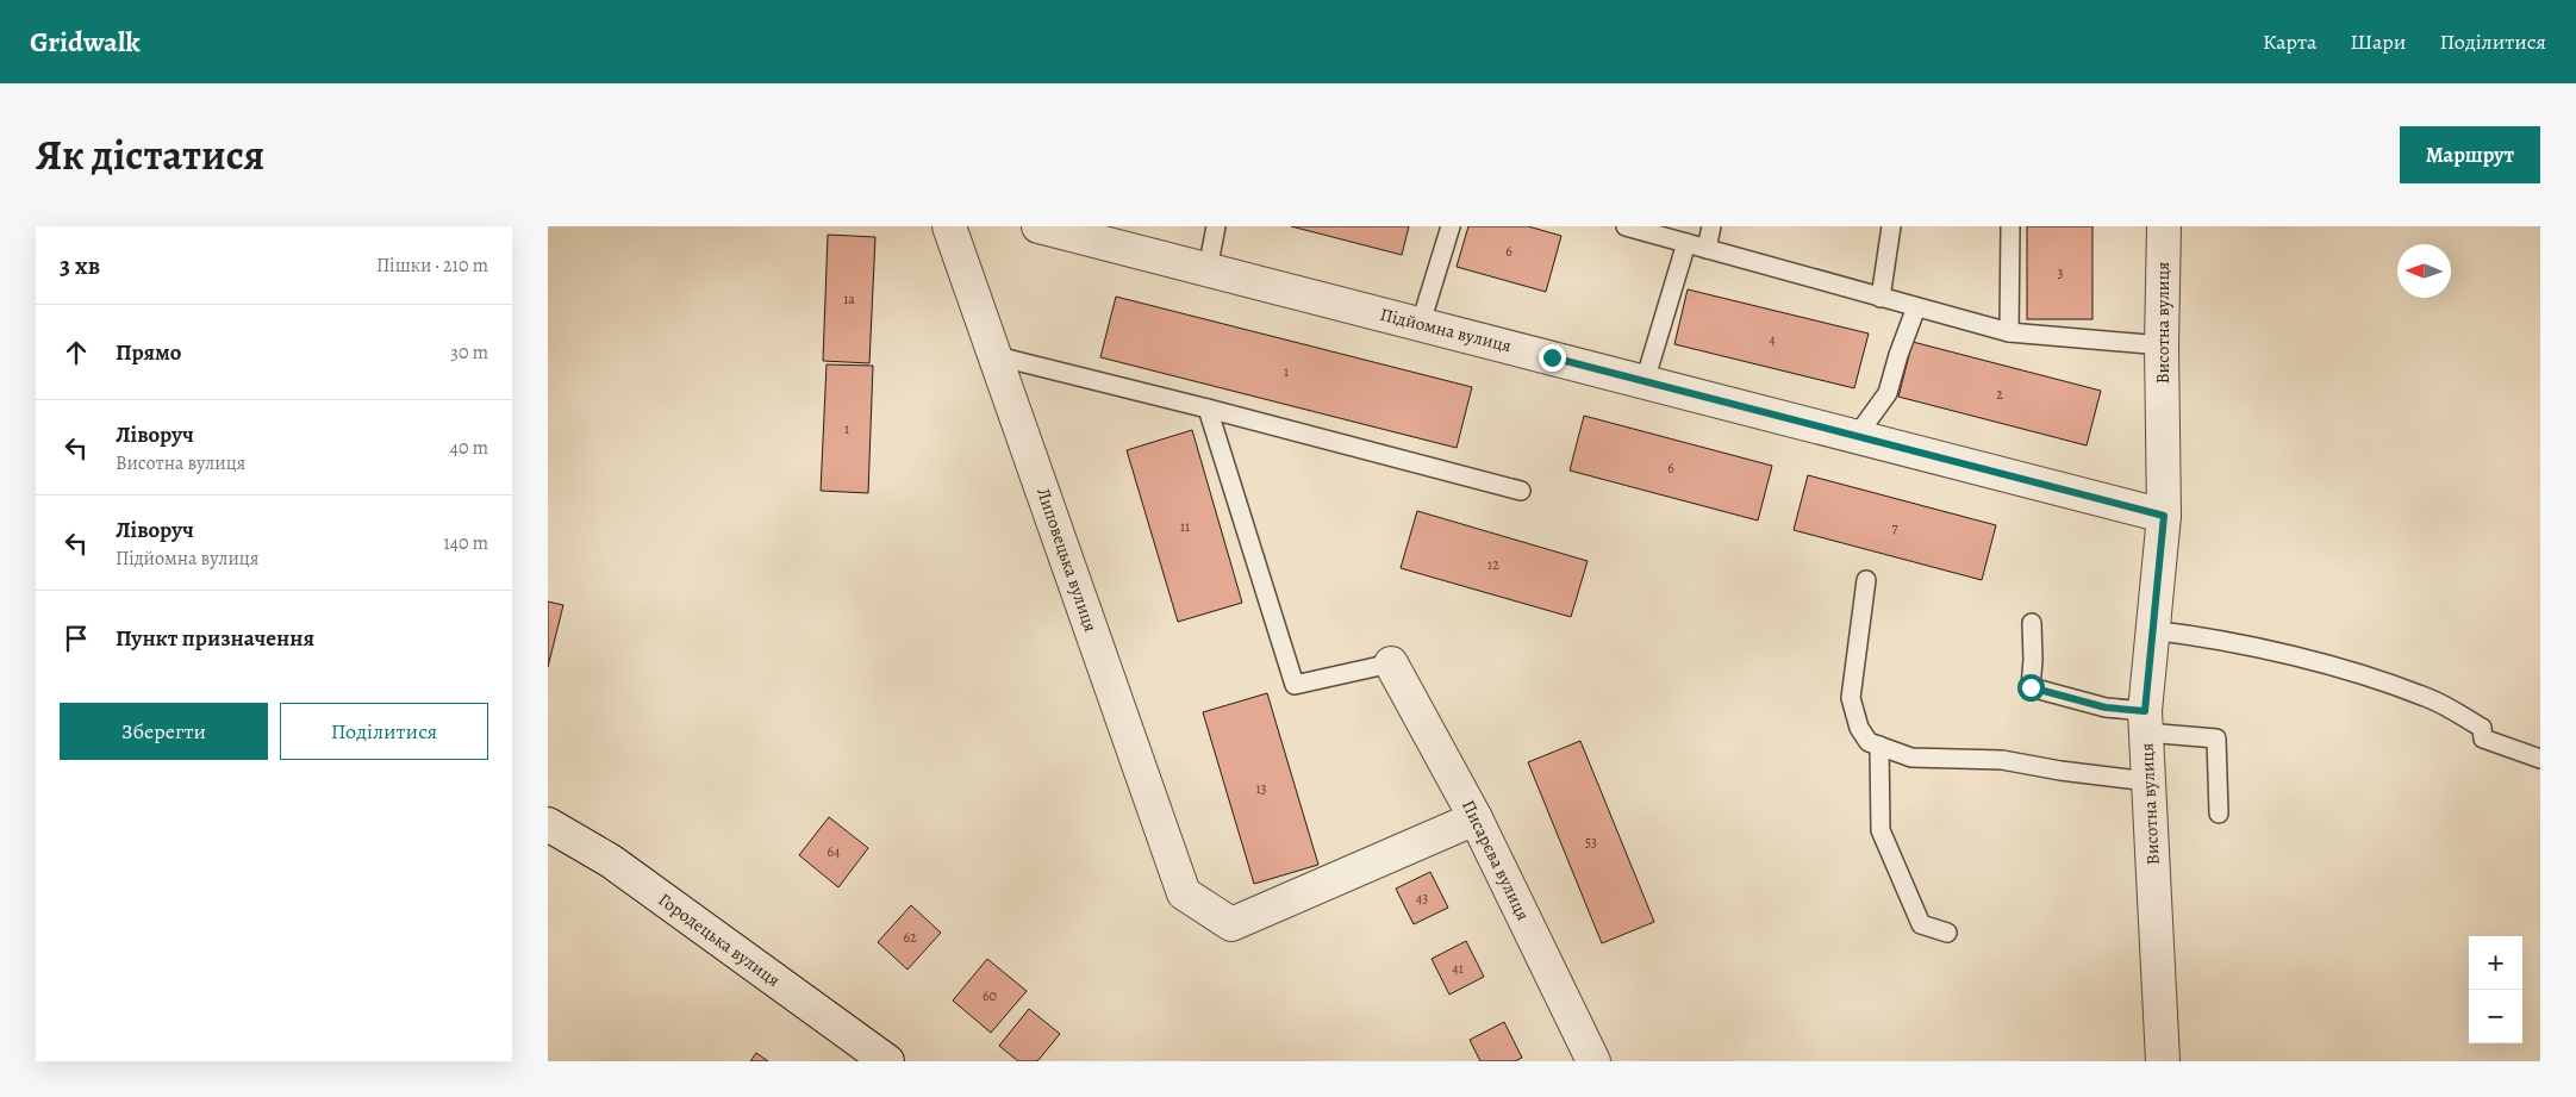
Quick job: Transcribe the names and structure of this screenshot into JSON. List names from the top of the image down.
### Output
{
  "streets": {
    "street": [
      "Висотна вулиця",
      "Підйомна вулиця",
      "Липовецька вулиця",
      "Писарєва вулиця",
      "Городецька вулиця"
    ]
  },
  "crossings": [
    ["Висотна вулиця", "Підйомна вулиця"],
    ["Липовецька вулиця", "Писарєва вулиця"]
  ],
  "house_numbers": [
    "6",
    "3",
    "1а",
    "4",
    "1",
    "2",
    "1",
    "6",
    "11",
    "7",
    "12",
    "13",
    "53",
    "64",
    "43",
    "62",
    "41",
    "60"
  ],
  "north": "left",
  "page": {
    "header": "Gridwalk",
    "nav": ["Карта", "Шари", "Поділитися"],
    "title": "Як дістатися",
    "buttons": [
      "Маршрут",
      ["Зберегти", "Поділитися"]
    ],
    "heading": ["3 хв", "Пішки · 210 m"],
    "list": [
      ["Прямо", "30 m"],
      ["Ліворуч", "Висотна вулиця", "40 m"],
      ["Ліворуч", "Підйомна вулиця", "140 m"],
      "Пункт призначення"
    ],
    "map_buttons": ["+", "−"]
  }
}
